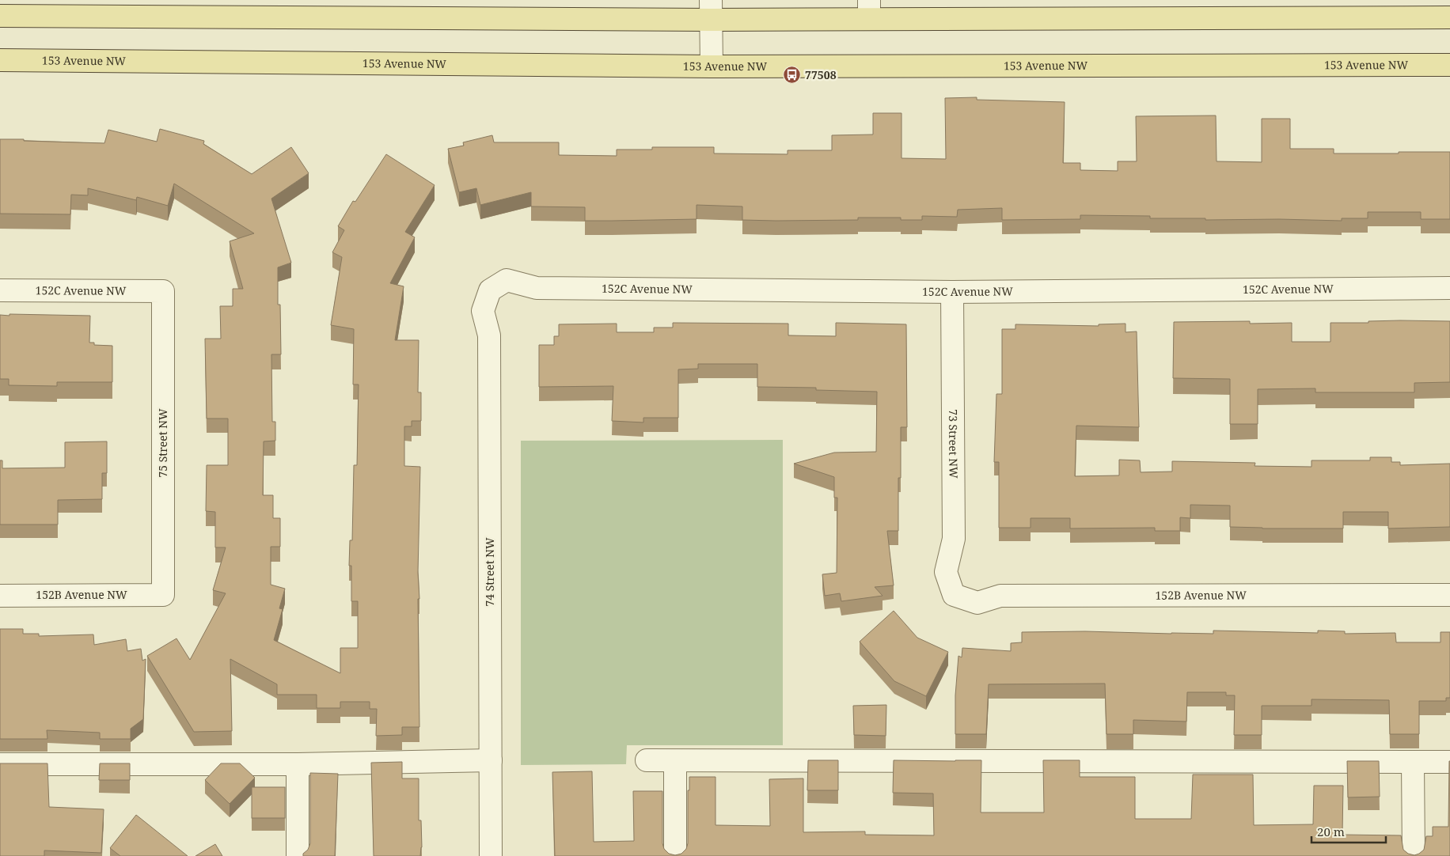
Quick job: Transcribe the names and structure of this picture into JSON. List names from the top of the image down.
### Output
{
  "streets": {
    "main road": ["153 Avenue NW"],
    "street": [
      "152C Avenue NW",
      "75 Street NW",
      "73 Street NW",
      "74 Street NW",
      "152B Avenue NW"
    ]
  },
  "crossings": [
    ["152C Avenue NW", "75 Street NW"],
    ["152C Avenue NW", "73 Street NW"],
    ["152C Avenue NW", "74 Street NW"],
    ["75 Street NW", "152B Avenue NW"],
    ["73 Street NW", "152B Avenue NW"]
  ],
  "places": {
    "bus stop": ["77508"]
  },
  "scale_bar": "20 m"
}
